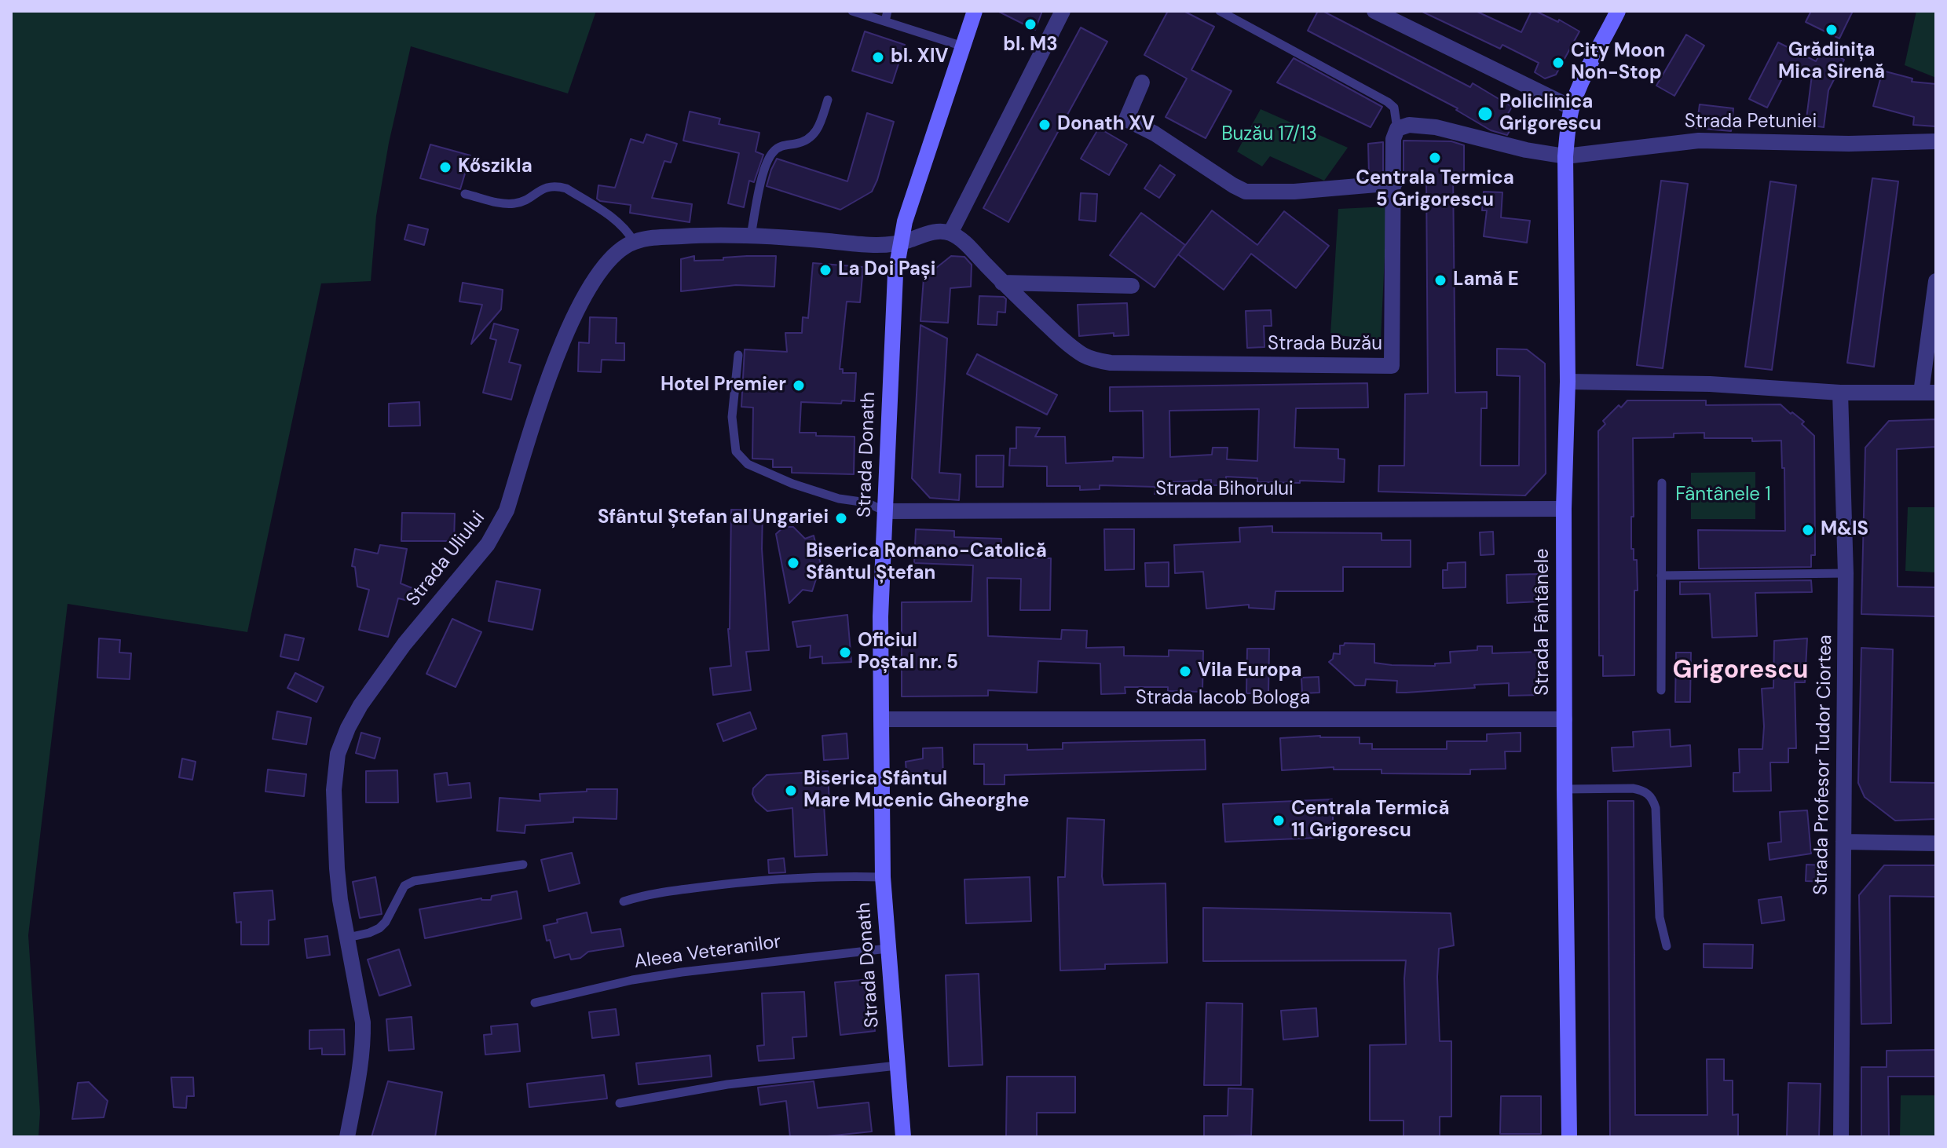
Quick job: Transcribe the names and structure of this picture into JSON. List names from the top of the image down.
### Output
{
  "streets": {
    "main road": ["Strada Donath", "Strada Fântânele"],
    "street": [
      "Strada Petuniei",
      "Strada Buzău",
      "Strada Bihorului",
      "Strada Uliului",
      "Strada Iacob Bologa",
      "Strada Profesor Tudor Ciortea"
    ],
    "lane": ["Aleea Veteranilor"]
  },
  "crossings": [
    ["Strada Petuniei", "Strada Fântânele"],
    ["Strada Donath", "Strada Bihorului"],
    ["Strada Donath", "Strada Uliului"],
    ["Strada Donath", "Strada Iacob Bologa"],
    ["Strada Donath", "Aleea Veteranilor"],
    ["Strada Bihorului", "Strada Fântânele"],
    ["Strada Fântânele", "Strada Iacob Bologa"]
  ],
  "districts": ["Grigorescu"],
  "parks": ["Buzău 17/13", "Fântânele 1"],
  "places": [
    "bl. M3",
    "Grădinița Mica Sirenă",
    "bl. XIV",
    "City Moon Non-Stop",
    "Policlinica Grigorescu",
    "Donath XV",
    "Centrala Termica 5 Grigorescu",
    "Kőszikla",
    "La Doi Pași",
    "Lamă E",
    "Hotel Premier",
    "Sfântul Ștefan al Ungariei",
    "M&IS",
    "Biserica Romano-Catolică Sfântul Ștefan",
    "Oficiul Poștal nr. 5",
    "Vila Europa",
    "Biserica Sfântul Mare Mucenic Gheorghe",
    "Centrala Termică 11 Grigorescu"
  ]
}
